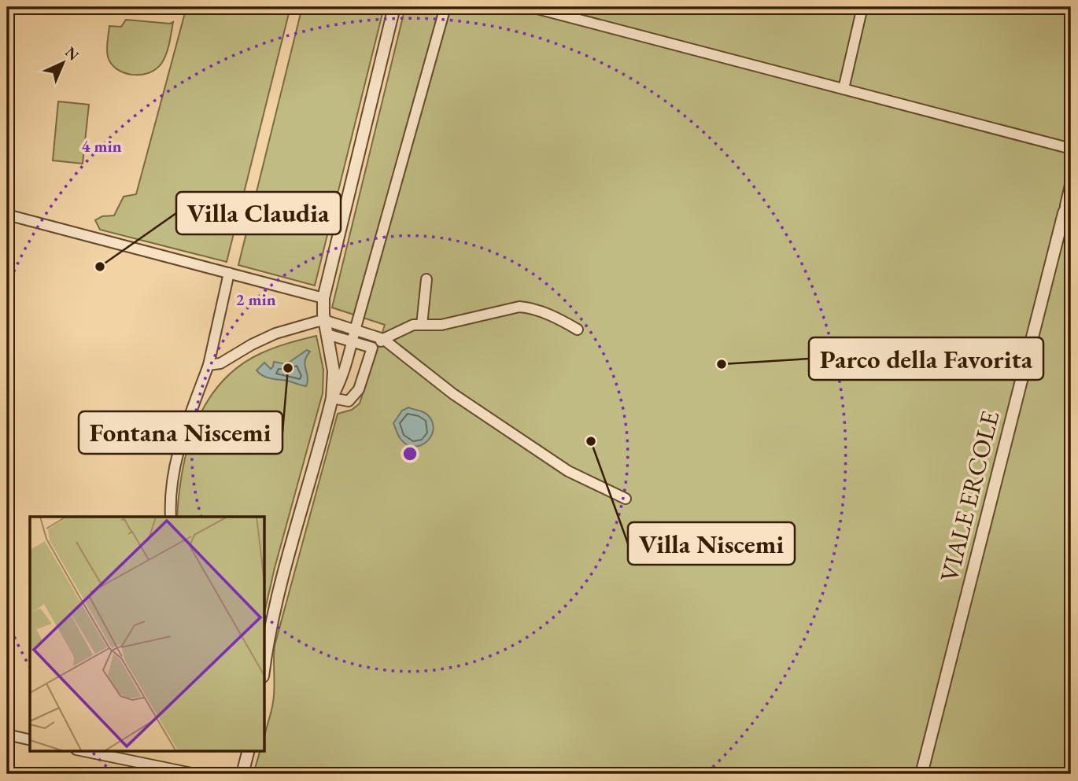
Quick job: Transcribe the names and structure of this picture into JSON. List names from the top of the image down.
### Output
{
  "streets": {
    "street": ["VIALE ERCOLE"]
  },
  "places": [
    "Villa Claudia",
    "Parco della Favorita",
    "Fontana Niscemi",
    "Villa Niscemi"
  ],
  "north": "top right",
  "rings": ["4 min", "2 min"]
}
